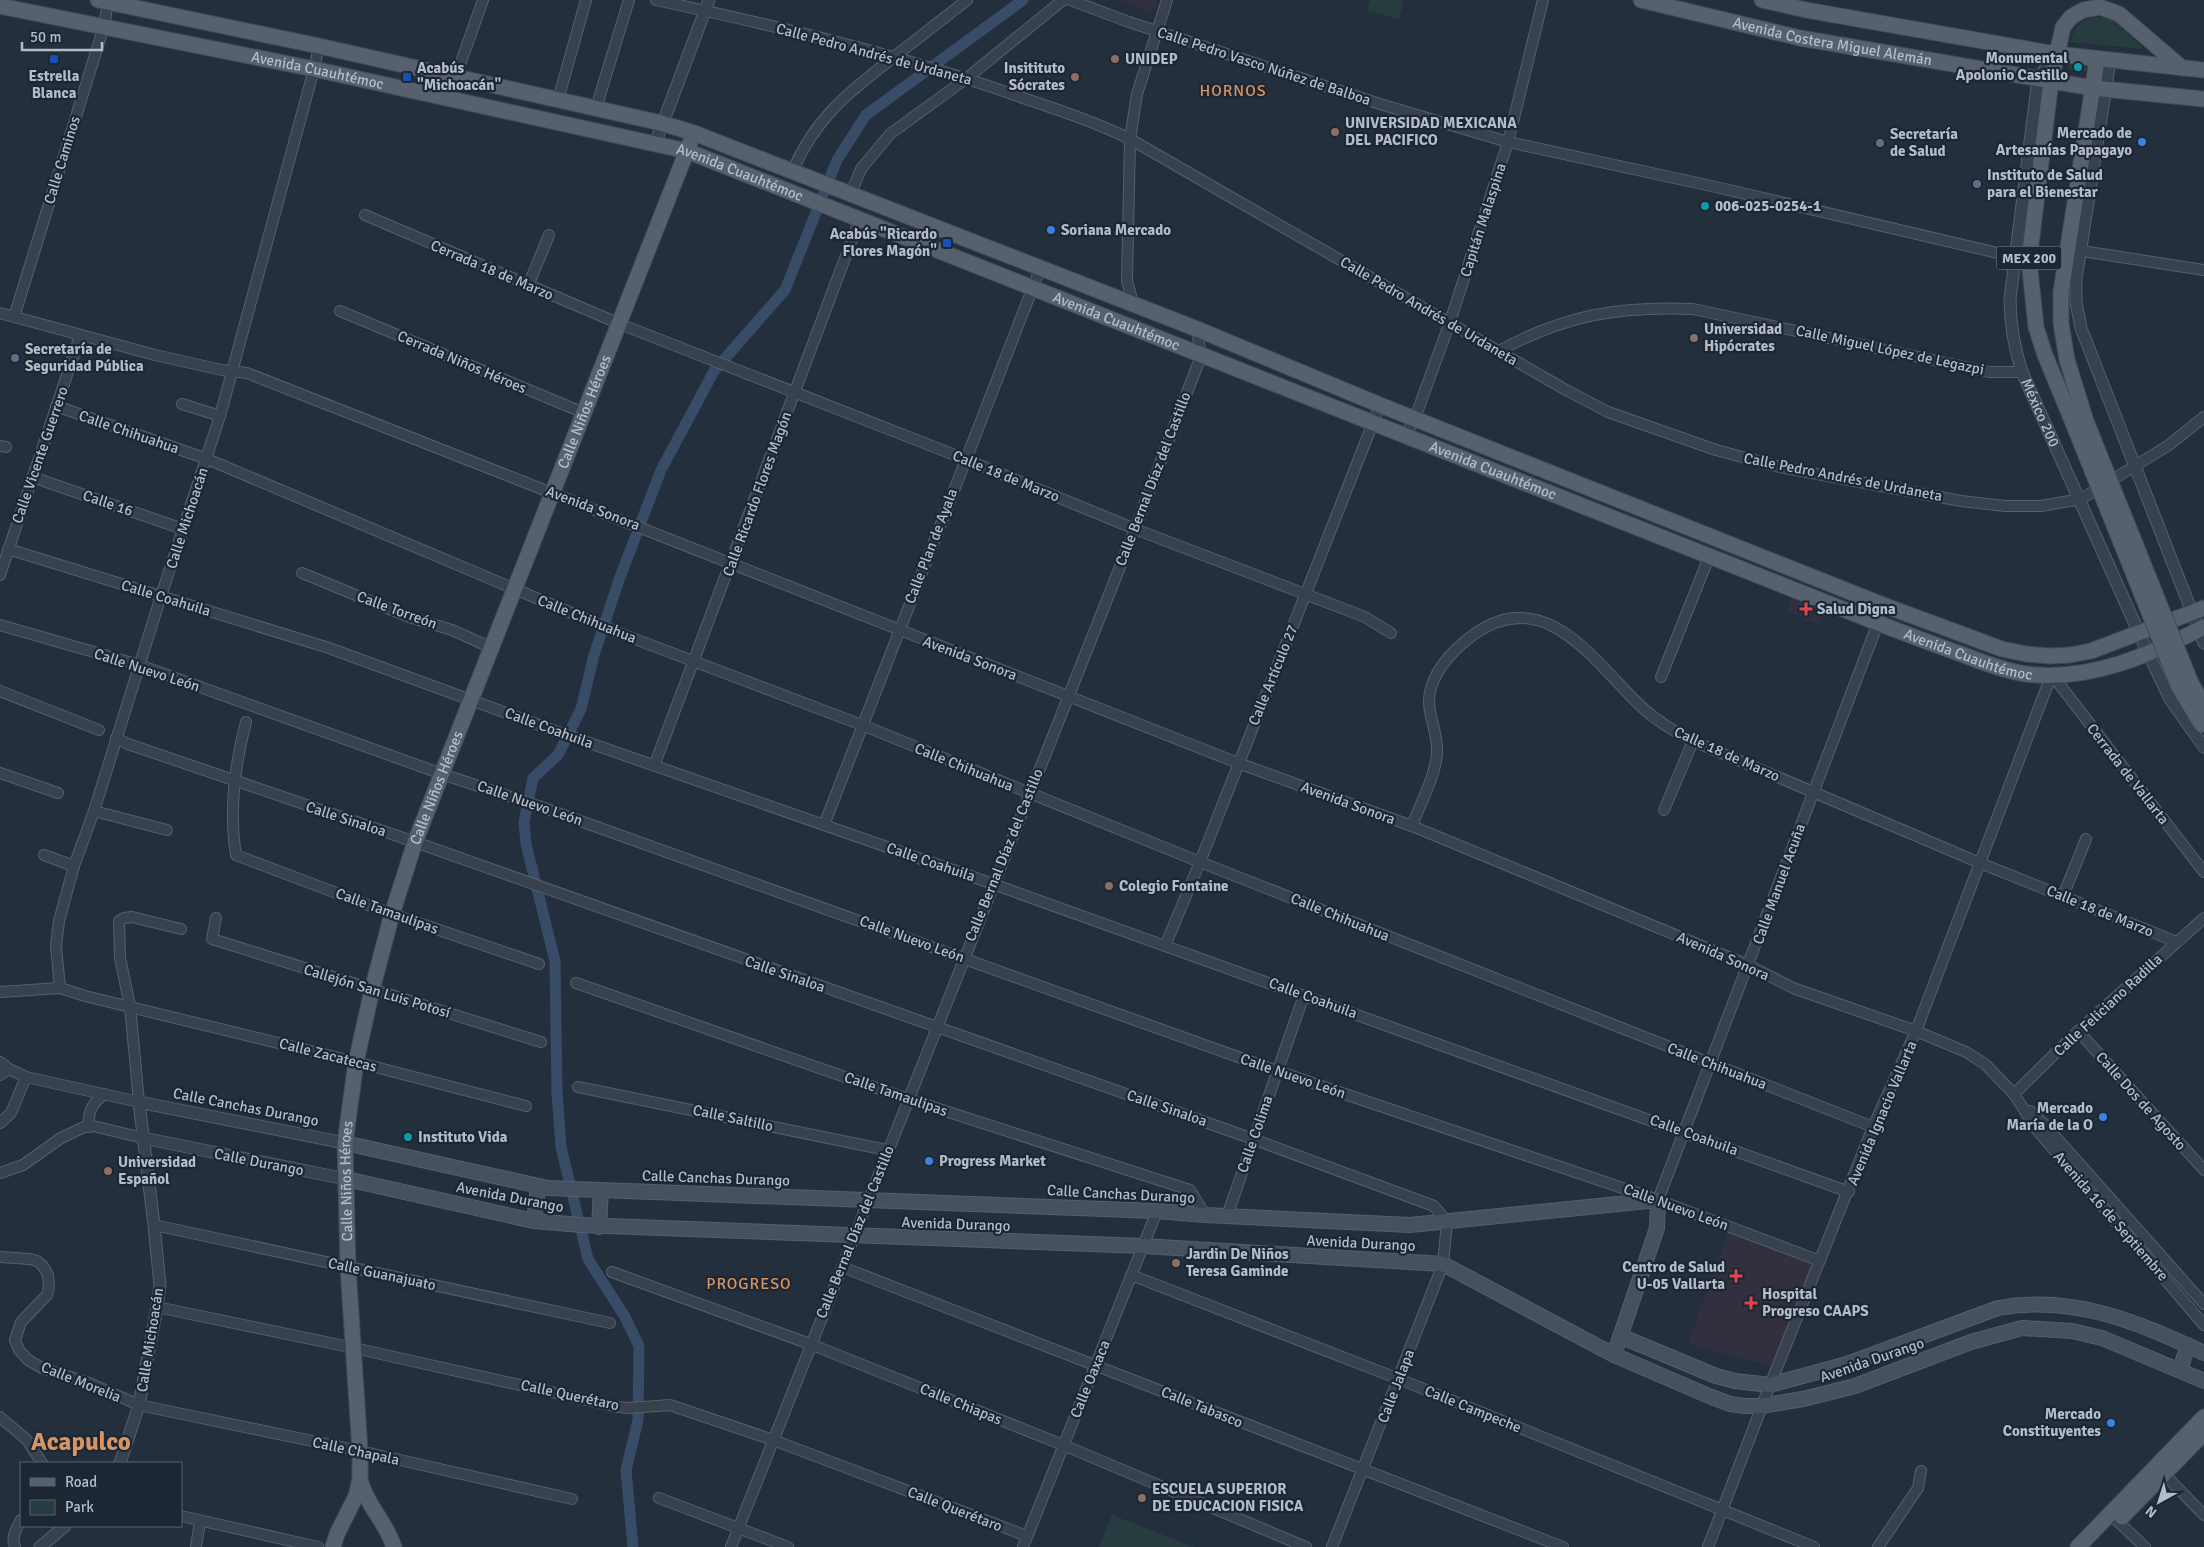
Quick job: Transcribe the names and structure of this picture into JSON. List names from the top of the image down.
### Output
{
  "streets": {
    "main road": [
      "Avenida Costera Miguel Alemán",
      "Avenida Cuauhtémoc",
      "MEX 200",
      "Calle Niños Héroes",
      "México 200",
      "Calle Canchas Durango",
      "Avenida Durango"
    ],
    "street": [
      "Calle Pedro Andrés de Urdaneta",
      "Calle Pedro Vasco Núñez de Balboa",
      "Calle Caminos",
      "Capitán Malaspina",
      "Cerrada 18 de Marzo",
      "Calle Miguel López de Legazpi",
      "Cerrada Niños Héroes",
      "Calle Chihuahua",
      "Calle Vicente Guerrero",
      "Calle 18 de Marzo",
      "Calle Bernal Díaz del Castillo",
      "Calle Ricardo Flores Magón",
      "Calle 16",
      "Avenida Sonora",
      "Calle Michoacán",
      "Calle Plan de Ayala",
      "Calle Coahuila",
      "Calle Torreón",
      "Calle Nuevo León",
      "Calle Artículo 27",
      "Cerrada de Vallarta",
      "Calle Sinaloa",
      "Calle Manuel Acuña",
      "Calle Tamaulipas",
      "Callejón San Luis Potosí",
      "Calle Feliciano Radilla",
      "Calle Zacatecas",
      "Calle Dos de Agosto",
      "Avenida Ignacio Vallarta",
      "Calle Saltillo",
      "Calle Colima",
      "Calle Durango",
      "Avenida 16 de Septiembre",
      "Calle Guanajuato",
      "Calle Oaxaca",
      "Calle Morelia",
      "Calle Jalapa",
      "Calle Querétaro",
      "Calle Chiapas",
      "Calle Tabasco",
      "Calle Campeche",
      "Calle Chapala"
    ]
  },
  "crossings": [
    ["Avenida Costera Miguel Alemán", "MEX 200"],
    ["Avenida Costera Miguel Alemán", "México 200"],
    ["Calle Pedro Andrés de Urdaneta", "Capitán Malaspina"],
    ["Calle Pedro Andrés de Urdaneta", "Calle Miguel López de Legazpi"],
    ["Calle Pedro Andrés de Urdaneta", "México 200"],
    ["Calle Pedro Vasco Núñez de Balboa", "Capitán Malaspina"],
    ["Calle Pedro Vasco Núñez de Balboa", "México 200"],
    ["Avenida Cuauhtémoc", "Calle Caminos"],
    ["Avenida Cuauhtémoc", "Capitán Malaspina"],
    ["Avenida Cuauhtémoc", "Calle Niños Héroes"],
    ["Avenida Cuauhtémoc", "México 200"],
    ["Avenida Cuauhtémoc", "Calle Bernal Díaz del Castillo"],
    ["Avenida Cuauhtémoc", "Calle Ricardo Flores Magón"],
    ["Avenida Cuauhtémoc", "Calle Michoacán"],
    ["Avenida Cuauhtémoc", "Calle Plan de Ayala"],
    ["Avenida Cuauhtémoc", "Calle Artículo 27"],
    ["Avenida Cuauhtémoc", "Cerrada de Vallarta"],
    ["Avenida Cuauhtémoc", "Calle Manuel Acuña"],
    ["Avenida Cuauhtémoc", "Avenida Ignacio Vallarta"],
    ["Calle Caminos", "Avenida Sonora"],
    ["MEX 200", "México 200"],
    ["Cerrada 18 de Marzo", "Calle Niños Héroes"],
    ["Cerrada 18 de Marzo", "Calle 18 de Marzo"],
    ["Calle Miguel López de Legazpi", "México 200"],
    ["Cerrada Niños Héroes", "Calle Niños Héroes"],
    ["Calle Niños Héroes", "Calle Chihuahua"],
    ["Calle Niños Héroes", "Calle 18 de Marzo"],
    ["Calle Niños Héroes", "Avenida Sonora"],
    ["Calle Niños Héroes", "Calle Coahuila"],
    ["Calle Niños Héroes", "Calle Torreón"],
    ["Calle Niños Héroes", "Calle Nuevo León"],
    ["Calle Niños Héroes", "Calle Sinaloa"],
    ["Calle Niños Héroes", "Calle Tamaulipas"],
    ["Calle Niños Héroes", "Callejón San Luis Potosí"],
    ["Calle Niños Héroes", "Calle Zacatecas"],
    ["Calle Niños Héroes", "Calle Canchas Durango"],
    ["Calle Niños Héroes", "Calle Durango"],
    ["Calle Niños Héroes", "Avenida Durango"],
    ["Calle Niños Héroes", "Calle Guanajuato"],
    ["Calle Niños Héroes", "Calle Querétaro"],
    ["Calle Niños Héroes", "Calle Chapala"],
    ["Calle Chihuahua", "Calle Vicente Guerrero"],
    ["Calle Chihuahua", "Calle Bernal Díaz del Castillo"],
    ["Calle Chihuahua", "Calle Ricardo Flores Magón"],
    ["Calle Chihuahua", "Calle Michoacán"],
    ["Calle Chihuahua", "Calle Plan de Ayala"],
    ["Calle Chihuahua", "Calle Artículo 27"],
    ["Calle Chihuahua", "Calle Manuel Acuña"],
    ["Calle Chihuahua", "Avenida Ignacio Vallarta"],
    ["Calle Vicente Guerrero", "Calle 16"],
    ["Calle Vicente Guerrero", "Avenida Sonora"],
    ["Calle Vicente Guerrero", "Calle Coahuila"],
    ["Calle 18 de Marzo", "Calle Bernal Díaz del Castillo"],
    ["Calle 18 de Marzo", "Calle Ricardo Flores Magón"],
    ["Calle 18 de Marzo", "Avenida Sonora"],
    ["Calle 18 de Marzo", "Calle Plan de Ayala"],
    ["Calle 18 de Marzo", "Calle Artículo 27"],
    ["Calle 18 de Marzo", "Calle Manuel Acuña"],
    ["Calle 18 de Marzo", "Calle Feliciano Radilla"],
    ["Calle 18 de Marzo", "Avenida Ignacio Vallarta"],
    ["Calle Bernal Díaz del Castillo", "Avenida Sonora"],
    ["Calle Bernal Díaz del Castillo", "Calle Coahuila"],
    ["Calle Bernal Díaz del Castillo", "Calle Nuevo León"],
    ["Calle Bernal Díaz del Castillo", "Calle Sinaloa"],
    ["Calle Bernal Díaz del Castillo", "Calle Tamaulipas"],
    ["Calle Bernal Díaz del Castillo", "Calle Canchas Durango"],
    ["Calle Bernal Díaz del Castillo", "Calle Saltillo"],
    ["Calle Bernal Díaz del Castillo", "Avenida Durango"],
    ["Calle Bernal Díaz del Castillo", "Calle Querétaro"],
    ["Calle Bernal Díaz del Castillo", "Calle Chiapas"],
    ["Calle Bernal Díaz del Castillo", "Calle Tabasco"],
    ["Calle Ricardo Flores Magón", "Avenida Sonora"],
    ["Calle Ricardo Flores Magón", "Calle Coahuila"],
    ["Calle 16", "Calle Michoacán"],
    ["Avenida Sonora", "Calle Michoacán"],
    ["Avenida Sonora", "Calle Plan de Ayala"],
    ["Avenida Sonora", "Calle Artículo 27"],
    ["Avenida Sonora", "Calle Manuel Acuña"],
    ["Avenida Sonora", "Avenida Ignacio Vallarta"],
    ["Avenida Sonora", "Avenida 16 de Septiembre"],
    ["Calle Michoacán", "Calle Coahuila"],
    ["Calle Michoacán", "Calle Nuevo León"],
    ["Calle Michoacán", "Calle Sinaloa"],
    ["Calle Michoacán", "Calle Zacatecas"],
    ["Calle Michoacán", "Calle Canchas Durango"],
    ["Calle Michoacán", "Calle Durango"],
    ["Calle Michoacán", "Calle Guanajuato"],
    ["Calle Michoacán", "Calle Morelia"],
    ["Calle Michoacán", "Calle Querétaro"],
    ["Calle Michoacán", "Calle Chapala"],
    ["Calle Plan de Ayala", "Calle Coahuila"],
    ["Calle Coahuila", "Calle Artículo 27"],
    ["Calle Coahuila", "Calle Manuel Acuña"],
    ["Calle Coahuila", "Avenida Ignacio Vallarta"],
    ["Calle Coahuila", "Calle Colima"],
    ["Calle Nuevo León", "Calle Manuel Acuña"],
    ["Calle Nuevo León", "Avenida Ignacio Vallarta"],
    ["Calle Nuevo León", "Calle Colima"],
    ["Cerrada de Vallarta", "Avenida Ignacio Vallarta"],
    ["Calle Sinaloa", "Calle Tamaulipas"],
    ["Calle Sinaloa", "Calle Canchas Durango"],
    ["Calle Sinaloa", "Calle Colima"],
    ["Calle Sinaloa", "Calle Jalapa"],
    ["Calle Tamaulipas", "Calle Canchas Durango"],
    ["Calle Feliciano Radilla", "Calle Dos de Agosto"],
    ["Calle Feliciano Radilla", "Avenida 16 de Septiembre"],
    ["Calle Canchas Durango", "Calle Colima"],
    ["Calle Canchas Durango", "Calle Oaxaca"],
    ["Calle Canchas Durango", "Calle Jalapa"],
    ["Avenida Ignacio Vallarta", "Avenida Durango"],
    ["Avenida Ignacio Vallarta", "Avenida 16 de Septiembre"],
    ["Avenida Ignacio Vallarta", "Calle Campeche"],
    ["Calle Durango", "Avenida Durango"],
    ["Avenida Durango", "Calle Oaxaca"],
    ["Avenida Durango", "Calle Jalapa"],
    ["Calle Oaxaca", "Calle Querétaro"],
    ["Calle Oaxaca", "Calle Chiapas"],
    ["Calle Oaxaca", "Calle Tabasco"],
    ["Calle Oaxaca", "Calle Campeche"],
    ["Calle Morelia", "Calle Chapala"],
    ["Calle Jalapa", "Calle Tabasco"],
    ["Calle Jalapa", "Calle Campeche"]
  ],
  "districts": ["HORNOS", "PROGRESO", "Acapulco"],
  "places": {
    "transit": ["Estrella Blanca", "Acabús \"Michoacán\"", "Acabús \"Ricardo Flores Magón\""],
    "other": [
      "UNIDEP",
      "Monumental Apolonio Castillo",
      "Insitituto Sócrates",
      "UNIVERSIDAD MEXICANA DEL PACIFICO",
      "Mercado de Artesanías Papagayo",
      "Secretaría de Salud",
      "Instituto de Salud para el Bienestar",
      "006-025-0254-1",
      "Soriana Mercado",
      "Universidad Hipócrates",
      "Secretaría de Seguridad Pública",
      "Colegio Fontaine",
      "Mercado María de la O",
      "Instituto Vida",
      "Progress Market",
      "Universidad Español",
      "Jardin De Niños Teresa Gaminde",
      "Mercado Constituyentes",
      "ESCUELA SUPERIOR DE EDUCACION FISICA"
    ],
    "health": ["Salud Digna", "Centro de Salud U-05 Vallarta", "Hospital Progreso CAAPS"]
  },
  "legend": ["Road", "Park"],
  "scale_bar": "50 m",
  "north": "bottom left"
}
